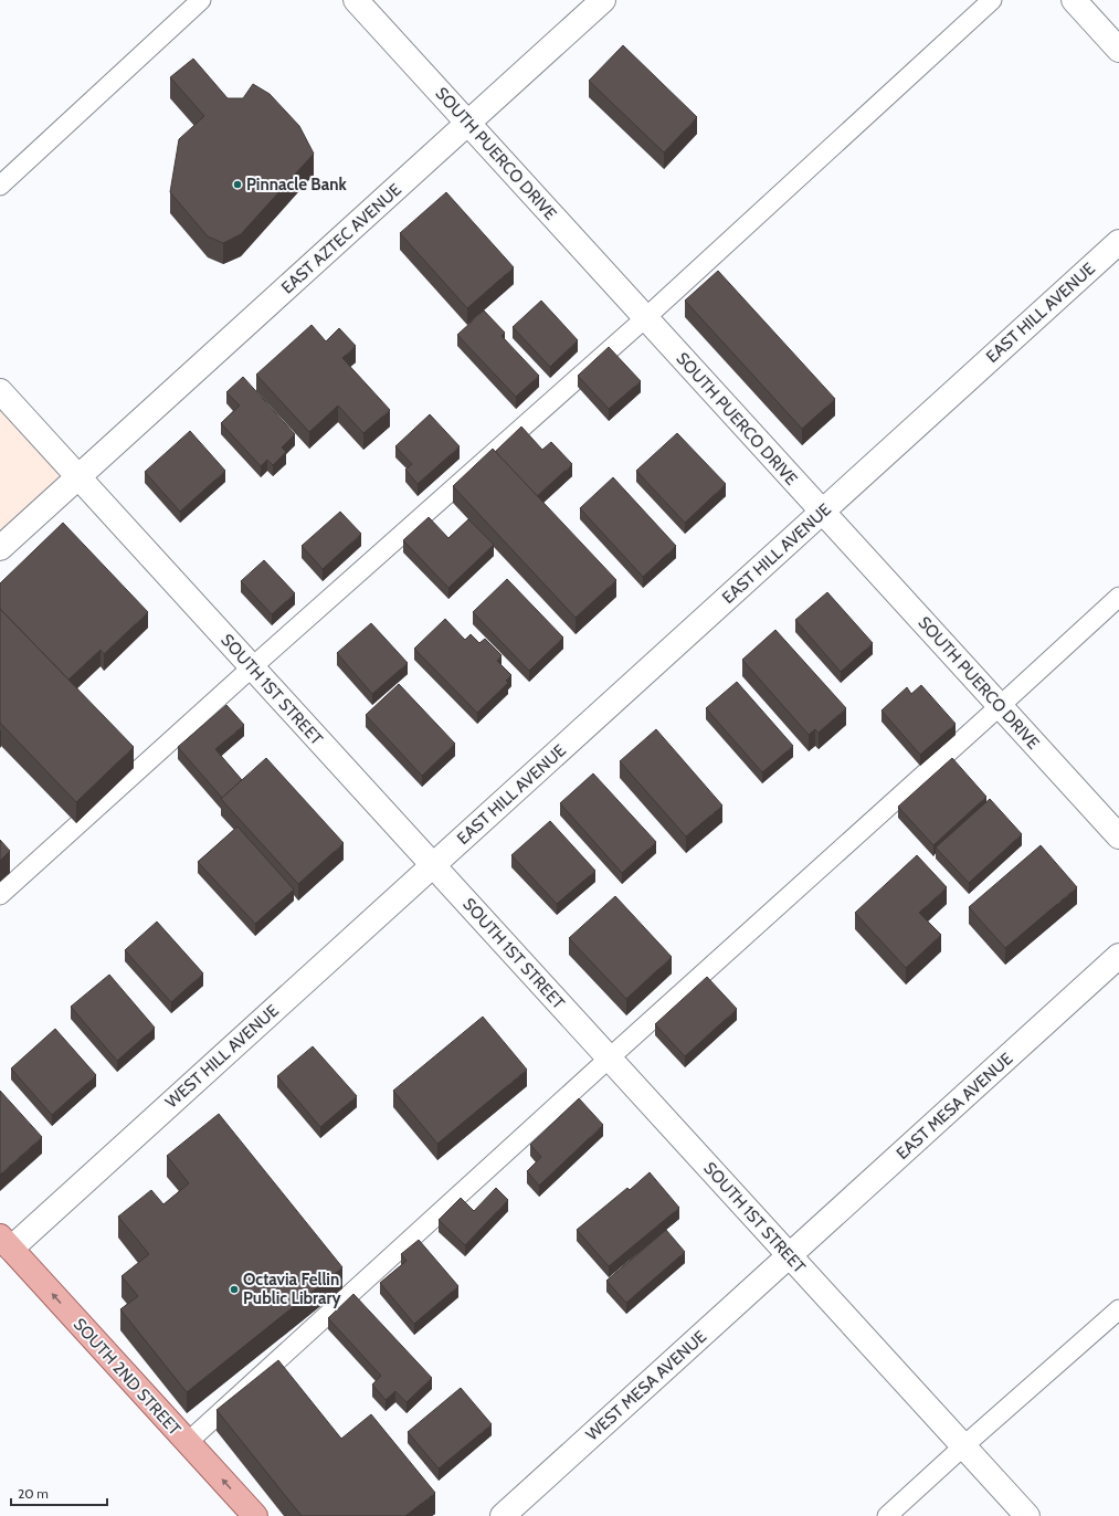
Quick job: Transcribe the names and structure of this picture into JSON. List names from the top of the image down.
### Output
{
  "streets": {
    "main road": ["SOUTH 2ND STREET"],
    "street": [
      "SOUTH PUERCO DRIVE",
      "EAST AZTEC AVENUE",
      "EAST HILL AVENUE",
      "SOUTH 1ST STREET",
      "WEST HILL AVENUE",
      "EAST MESA AVENUE",
      "WEST MESA AVENUE"
    ]
  },
  "crossings": [
    ["SOUTH PUERCO DRIVE", "EAST AZTEC AVENUE"],
    ["SOUTH PUERCO DRIVE", "EAST HILL AVENUE"],
    ["EAST AZTEC AVENUE", "SOUTH 1ST STREET"],
    ["EAST HILL AVENUE", "SOUTH 1ST STREET"],
    ["EAST HILL AVENUE", "WEST HILL AVENUE"],
    ["SOUTH 1ST STREET", "WEST HILL AVENUE"],
    ["SOUTH 1ST STREET", "EAST MESA AVENUE"],
    ["SOUTH 1ST STREET", "WEST MESA AVENUE"],
    ["WEST HILL AVENUE", "SOUTH 2ND STREET"],
    ["EAST MESA AVENUE", "WEST MESA AVENUE"]
  ],
  "one_way": ["SOUTH 2ND STREET"],
  "places": ["Pinnacle Bank", "Octavia Fellin Public Library"],
  "scale_bar": "20 m"
}
